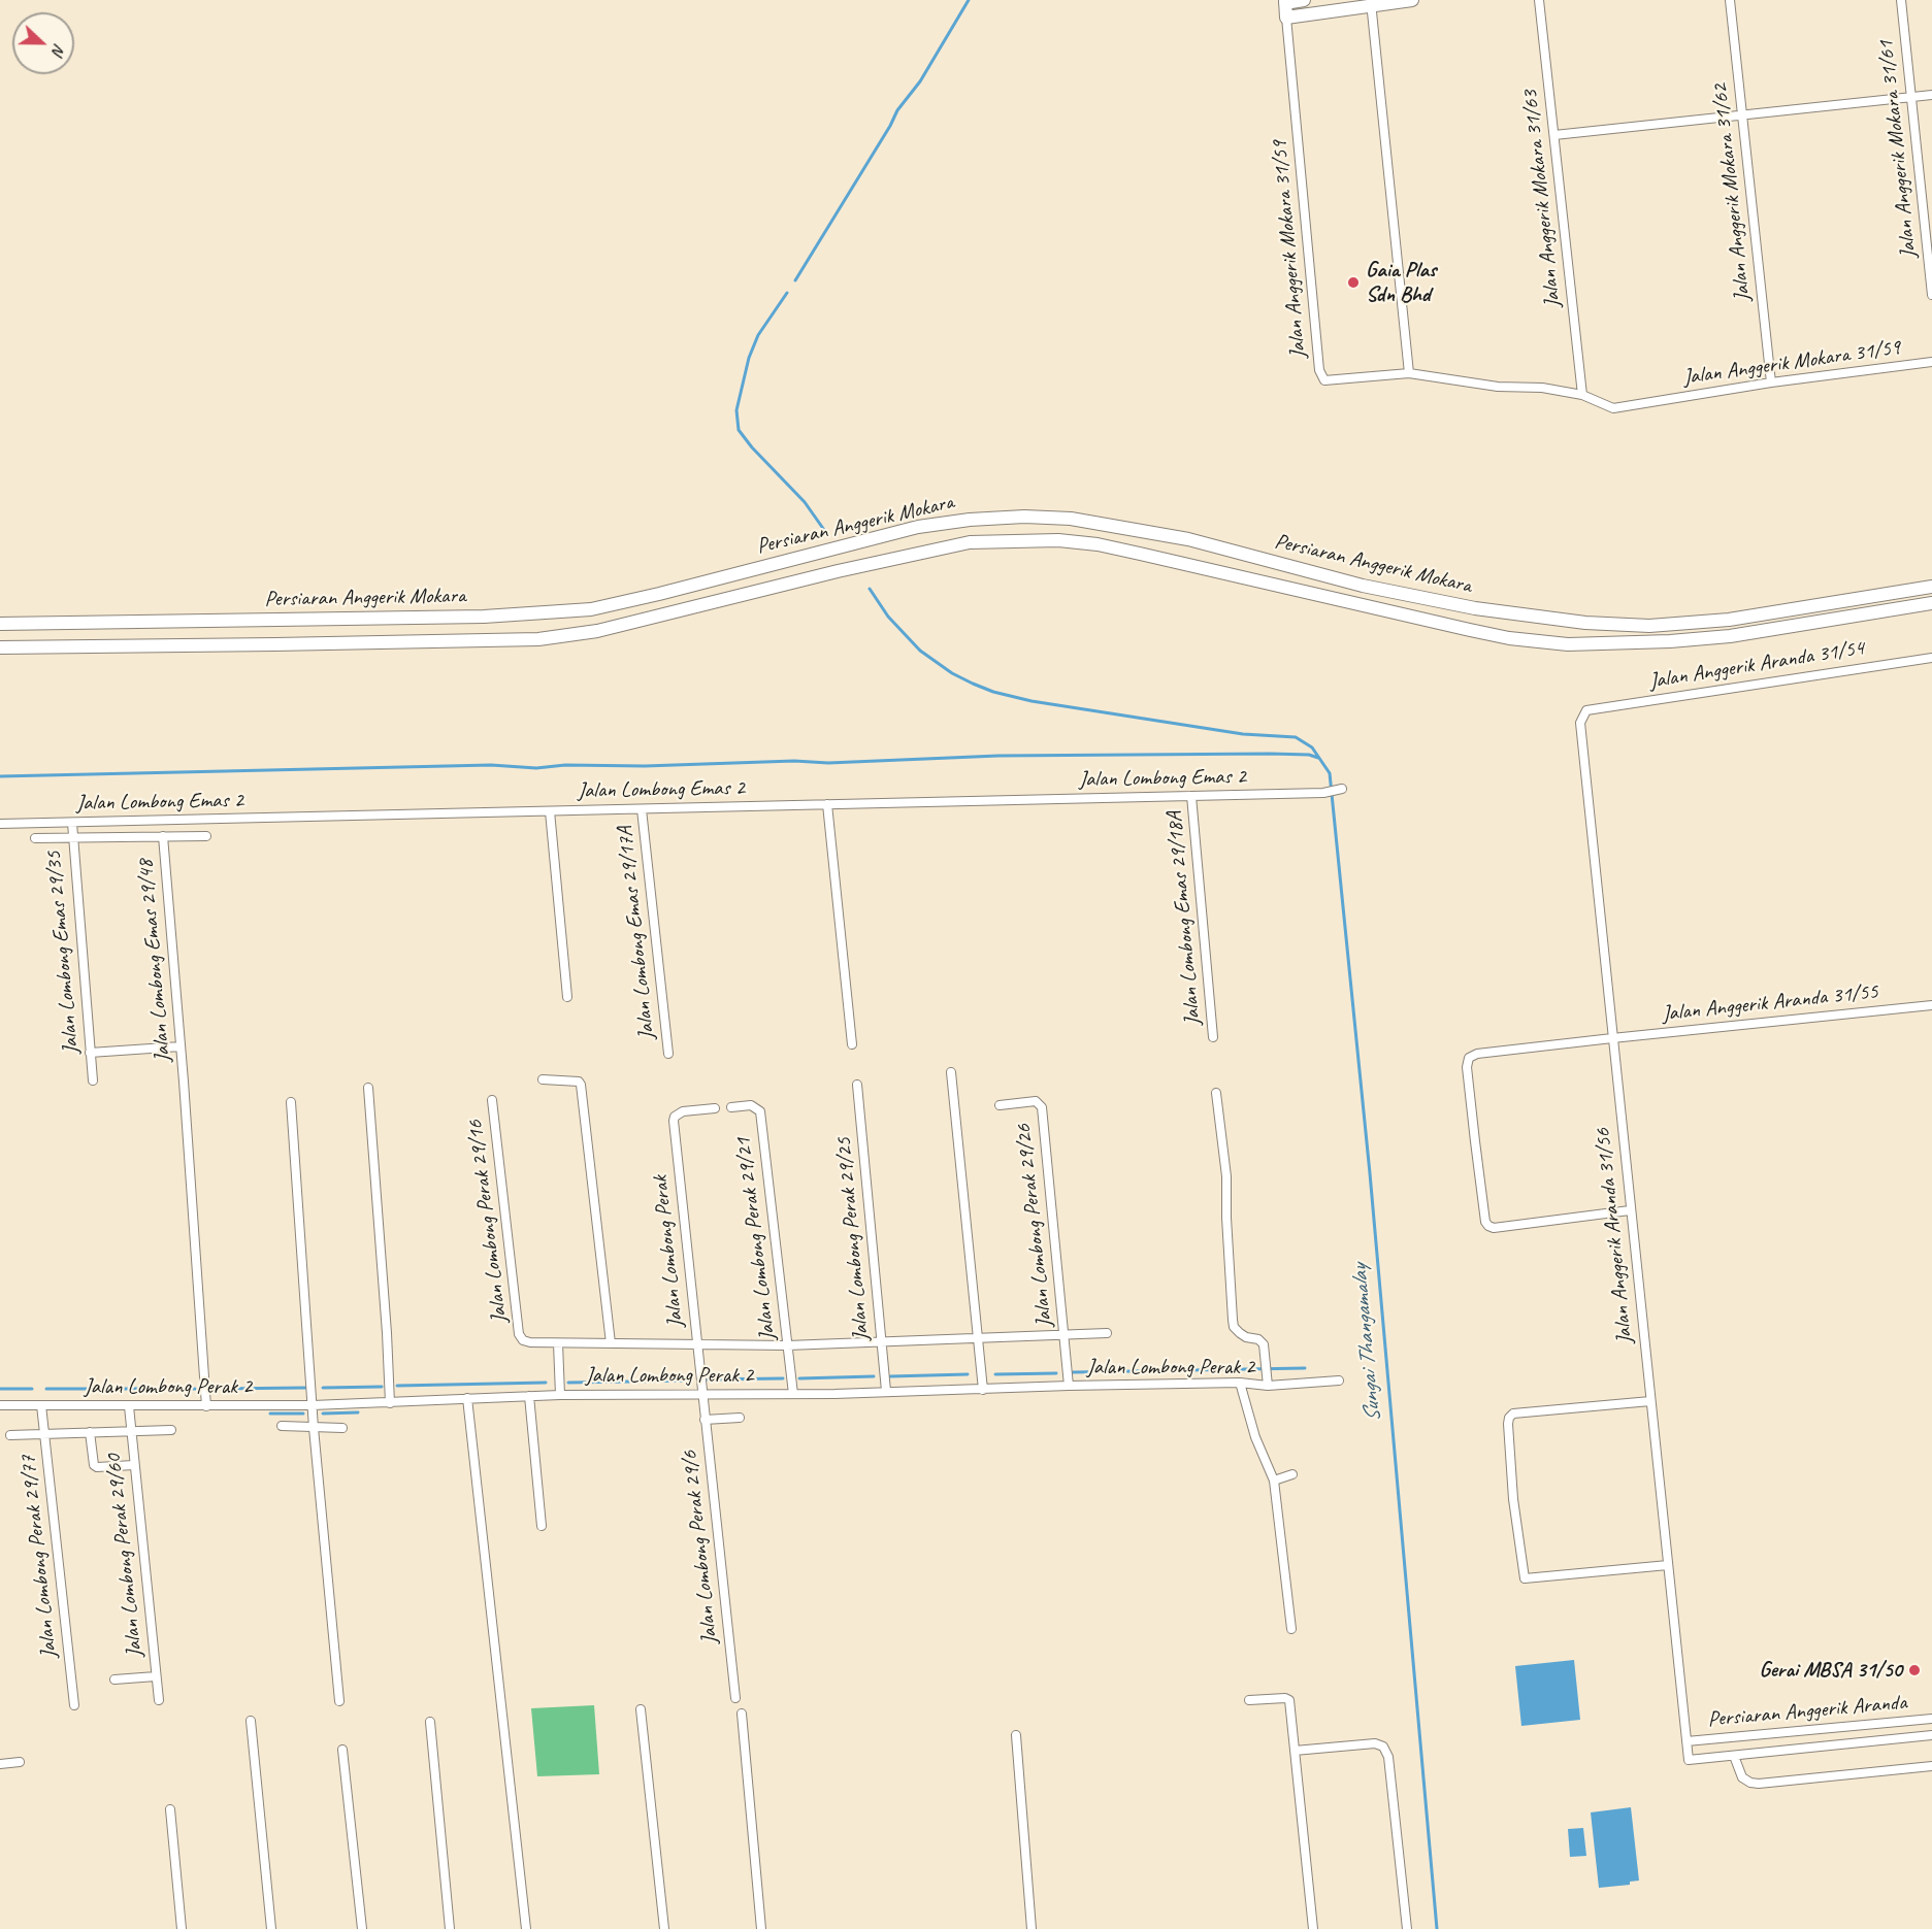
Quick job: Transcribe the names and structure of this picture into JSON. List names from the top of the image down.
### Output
{
  "streets": {
    "main road": ["Persiaran Anggerik Mokara"],
    "street": [
      "Jalan Anggerik Mokara 31/61",
      "Jalan Anggerik Mokara 31/62",
      "Jalan Anggerik Mokara 31/63",
      "Jalan Anggerik Mokara 31/59",
      "Jalan Anggerik Aranda 31/54",
      "Jalan Lombong Emas 2",
      "Jalan Lombong Emas 29/18A",
      "Jalan Lombong Emas 29/17A",
      "Jalan Lombong Emas 29/35",
      "Jalan Lombong Emas 29/48",
      "Jalan Anggerik Aranda 31/55",
      "Jalan Lombong Perak 29/16",
      "Jalan Lombong Perak 29/26",
      "Jalan Anggerik Aranda 31/56",
      "Jalan Lombong Perak 29/21",
      "Jalan Lombong Perak 29/25",
      "Jalan Lombong Perak",
      "Jalan Lombong Perak 2",
      "Jalan Lombong Perak 29/6",
      "Jalan Lombong Perak 29/60",
      "Jalan Lombong Perak 29/77",
      "Persiaran Anggerik Aranda"
    ]
  },
  "crossings": [
    ["Jalan Anggerik Mokara 31/62", "Jalan Anggerik Mokara 31/59"],
    ["Jalan Anggerik Mokara 31/63", "Jalan Anggerik Mokara 31/59"],
    ["Jalan Anggerik Aranda 31/54", "Jalan Anggerik Aranda 31/56"],
    ["Jalan Lombong Emas 2", "Jalan Lombong Emas 29/18A"],
    ["Jalan Lombong Emas 2", "Jalan Lombong Emas 29/17A"],
    ["Jalan Lombong Emas 2", "Jalan Lombong Emas 29/35"],
    ["Jalan Lombong Emas 29/48", "Jalan Lombong Perak 2"],
    ["Jalan Anggerik Aranda 31/55", "Jalan Anggerik Aranda 31/56"],
    ["Jalan Lombong Perak 29/16", "Jalan Lombong Perak 29/21"],
    ["Jalan Lombong Perak 29/16", "Jalan Lombong Perak 29/25"],
    ["Jalan Lombong Perak 29/16", "Jalan Lombong Perak"],
    ["Jalan Lombong Perak 29/26", "Jalan Lombong Perak 2"],
    ["Jalan Anggerik Aranda 31/56", "Persiaran Anggerik Aranda"],
    ["Jalan Lombong Perak 29/21", "Jalan Lombong Perak 2"],
    ["Jalan Lombong Perak 29/25", "Jalan Lombong Perak 2"],
    ["Jalan Lombong Perak", "Jalan Lombong Perak 2"],
    ["Jalan Lombong Perak", "Jalan Lombong Perak 29/6"],
    ["Jalan Lombong Perak 2", "Jalan Lombong Perak 29/6"],
    ["Jalan Lombong Perak 2", "Jalan Lombong Perak 29/60"],
    ["Jalan Lombong Perak 2", "Jalan Lombong Perak 29/77"]
  ],
  "water": ["Sungai Thangamalay"],
  "places": ["Gaia Plas Sdn Bhd", "Gerai MBSA 31/50"],
  "north": "right"
}
